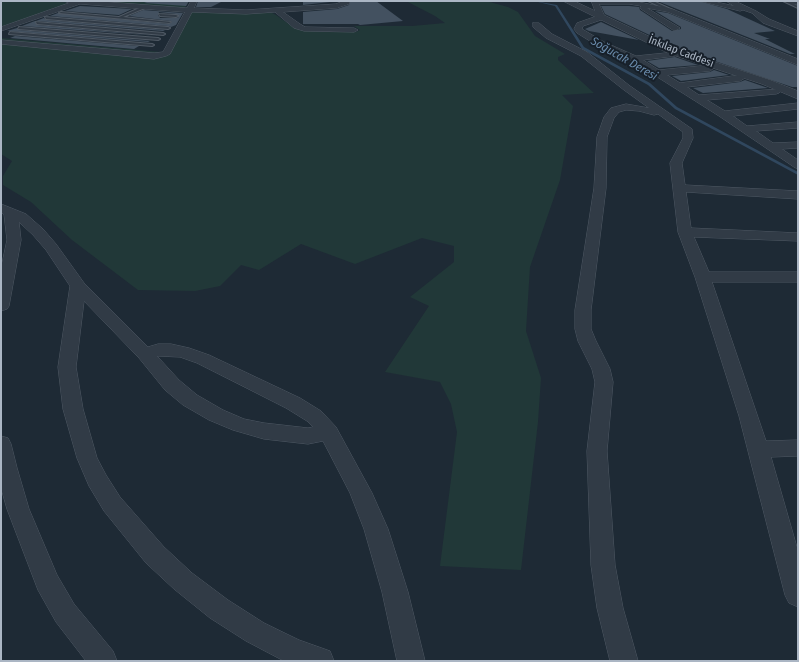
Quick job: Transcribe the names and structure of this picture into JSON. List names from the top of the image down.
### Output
{
  "streets": {
    "street": ["İnkılap Caddesi"]
  },
  "water": ["Soğucak Deresi"]
}
